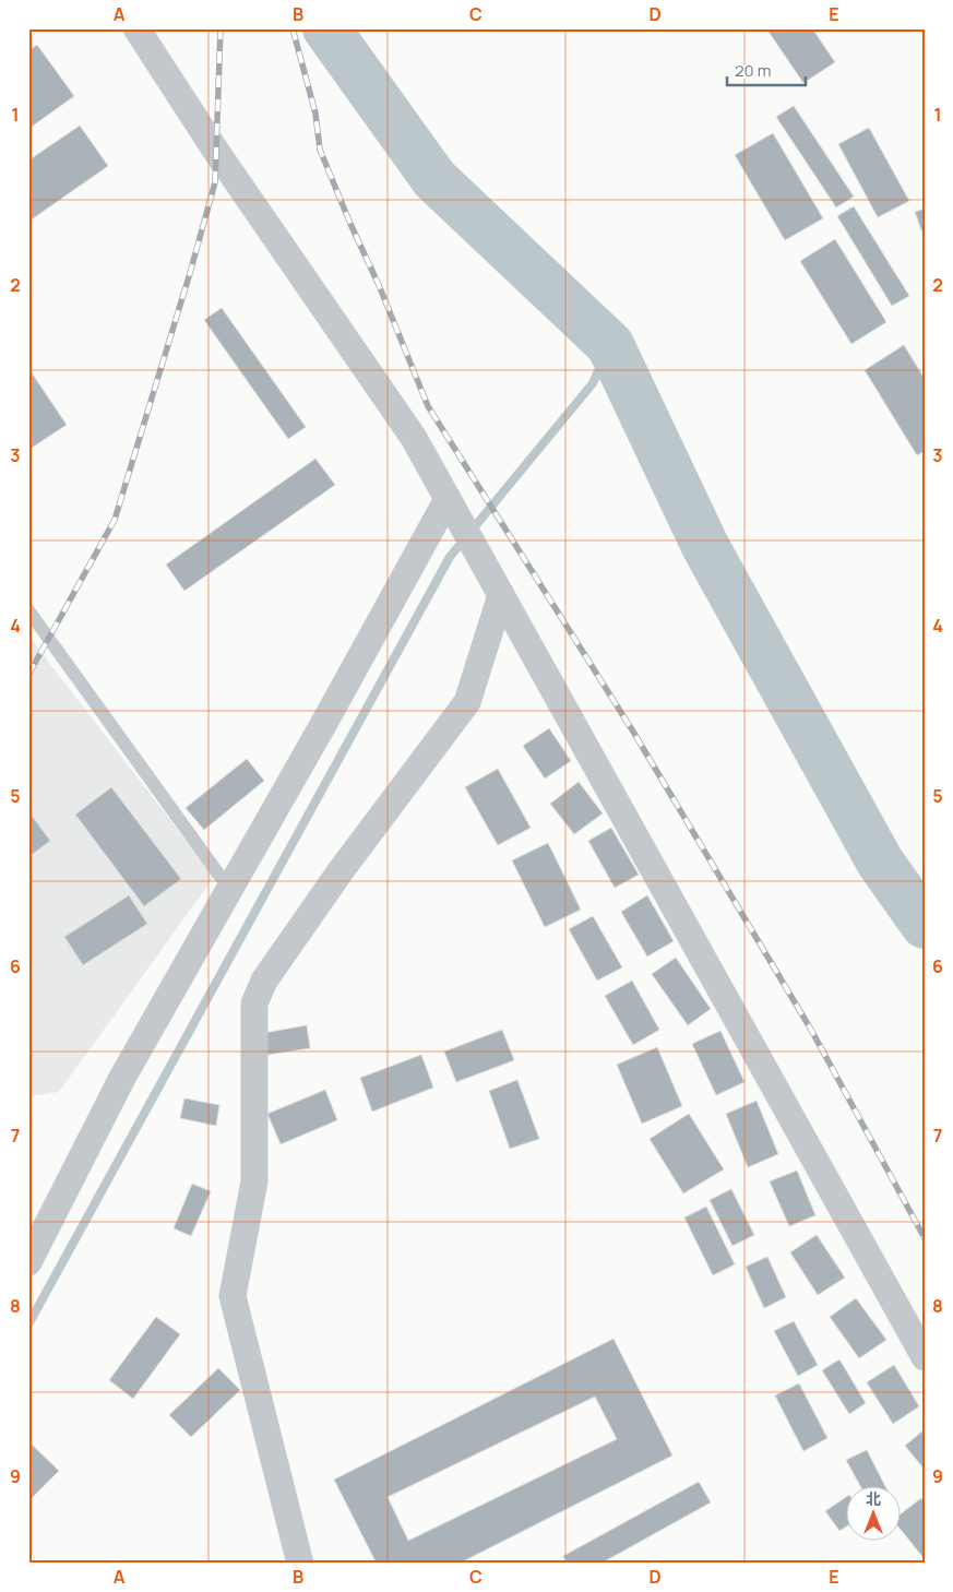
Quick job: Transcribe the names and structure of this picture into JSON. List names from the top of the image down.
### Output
{
  "scale_bar": "20 m",
  "north": "top",
  "grid": {
    "columns": [
      "A",
      "B",
      "C",
      "D",
      "E"
    ],
    "rows": [
      "1",
      "2",
      "3",
      "4",
      "5",
      "6",
      "7",
      "8",
      "9"
    ]
  }
}
